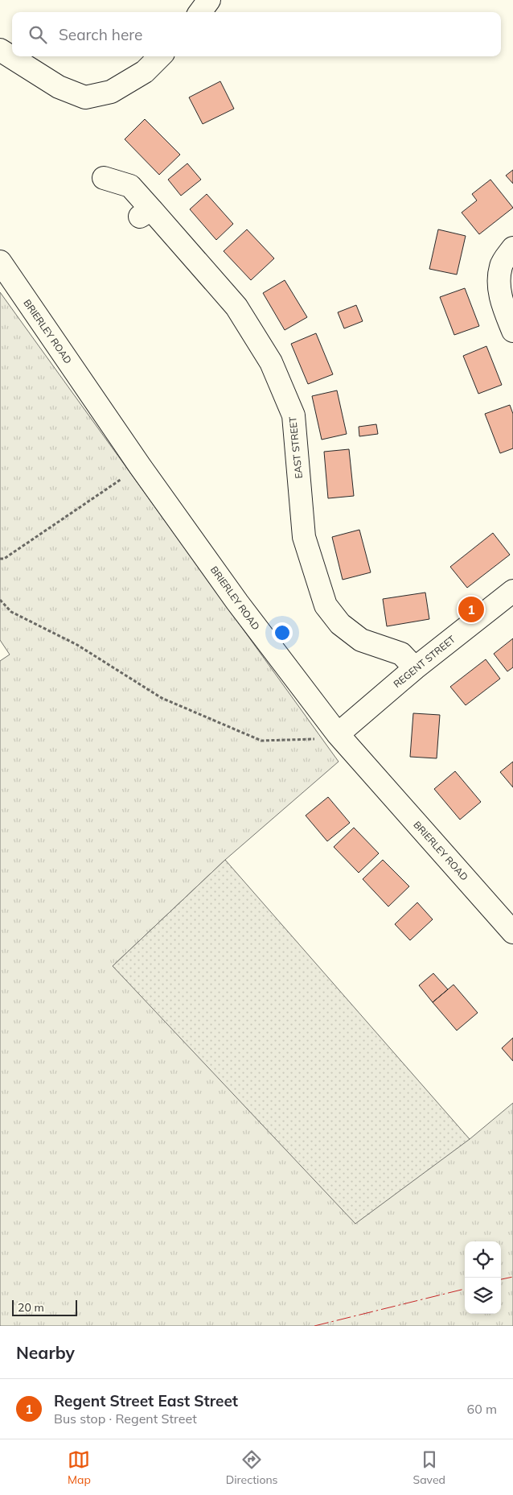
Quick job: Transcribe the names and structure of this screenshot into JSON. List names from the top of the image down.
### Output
{
  "streets": {
    "street": ["BRIERLEY ROAD", "EAST STREET", "REGENT STREET"]
  },
  "crossings": [
    ["BRIERLEY ROAD", "REGENT STREET"],
    ["EAST STREET", "REGENT STREET"]
  ],
  "scale_bar": "20 m",
  "page": {
    "search": "Search here",
    "pins": "1",
    "scale": "20 m",
    "heading": "Nearby",
    "list": [
      {
        "mark": "1",
        "name": "Regent Street East Street",
        "note": "Bus stop · Regent Street",
        "value": "60 m"
      }
    ],
    "nav": ["Map", "Directions", "Saved"]
  }
}
